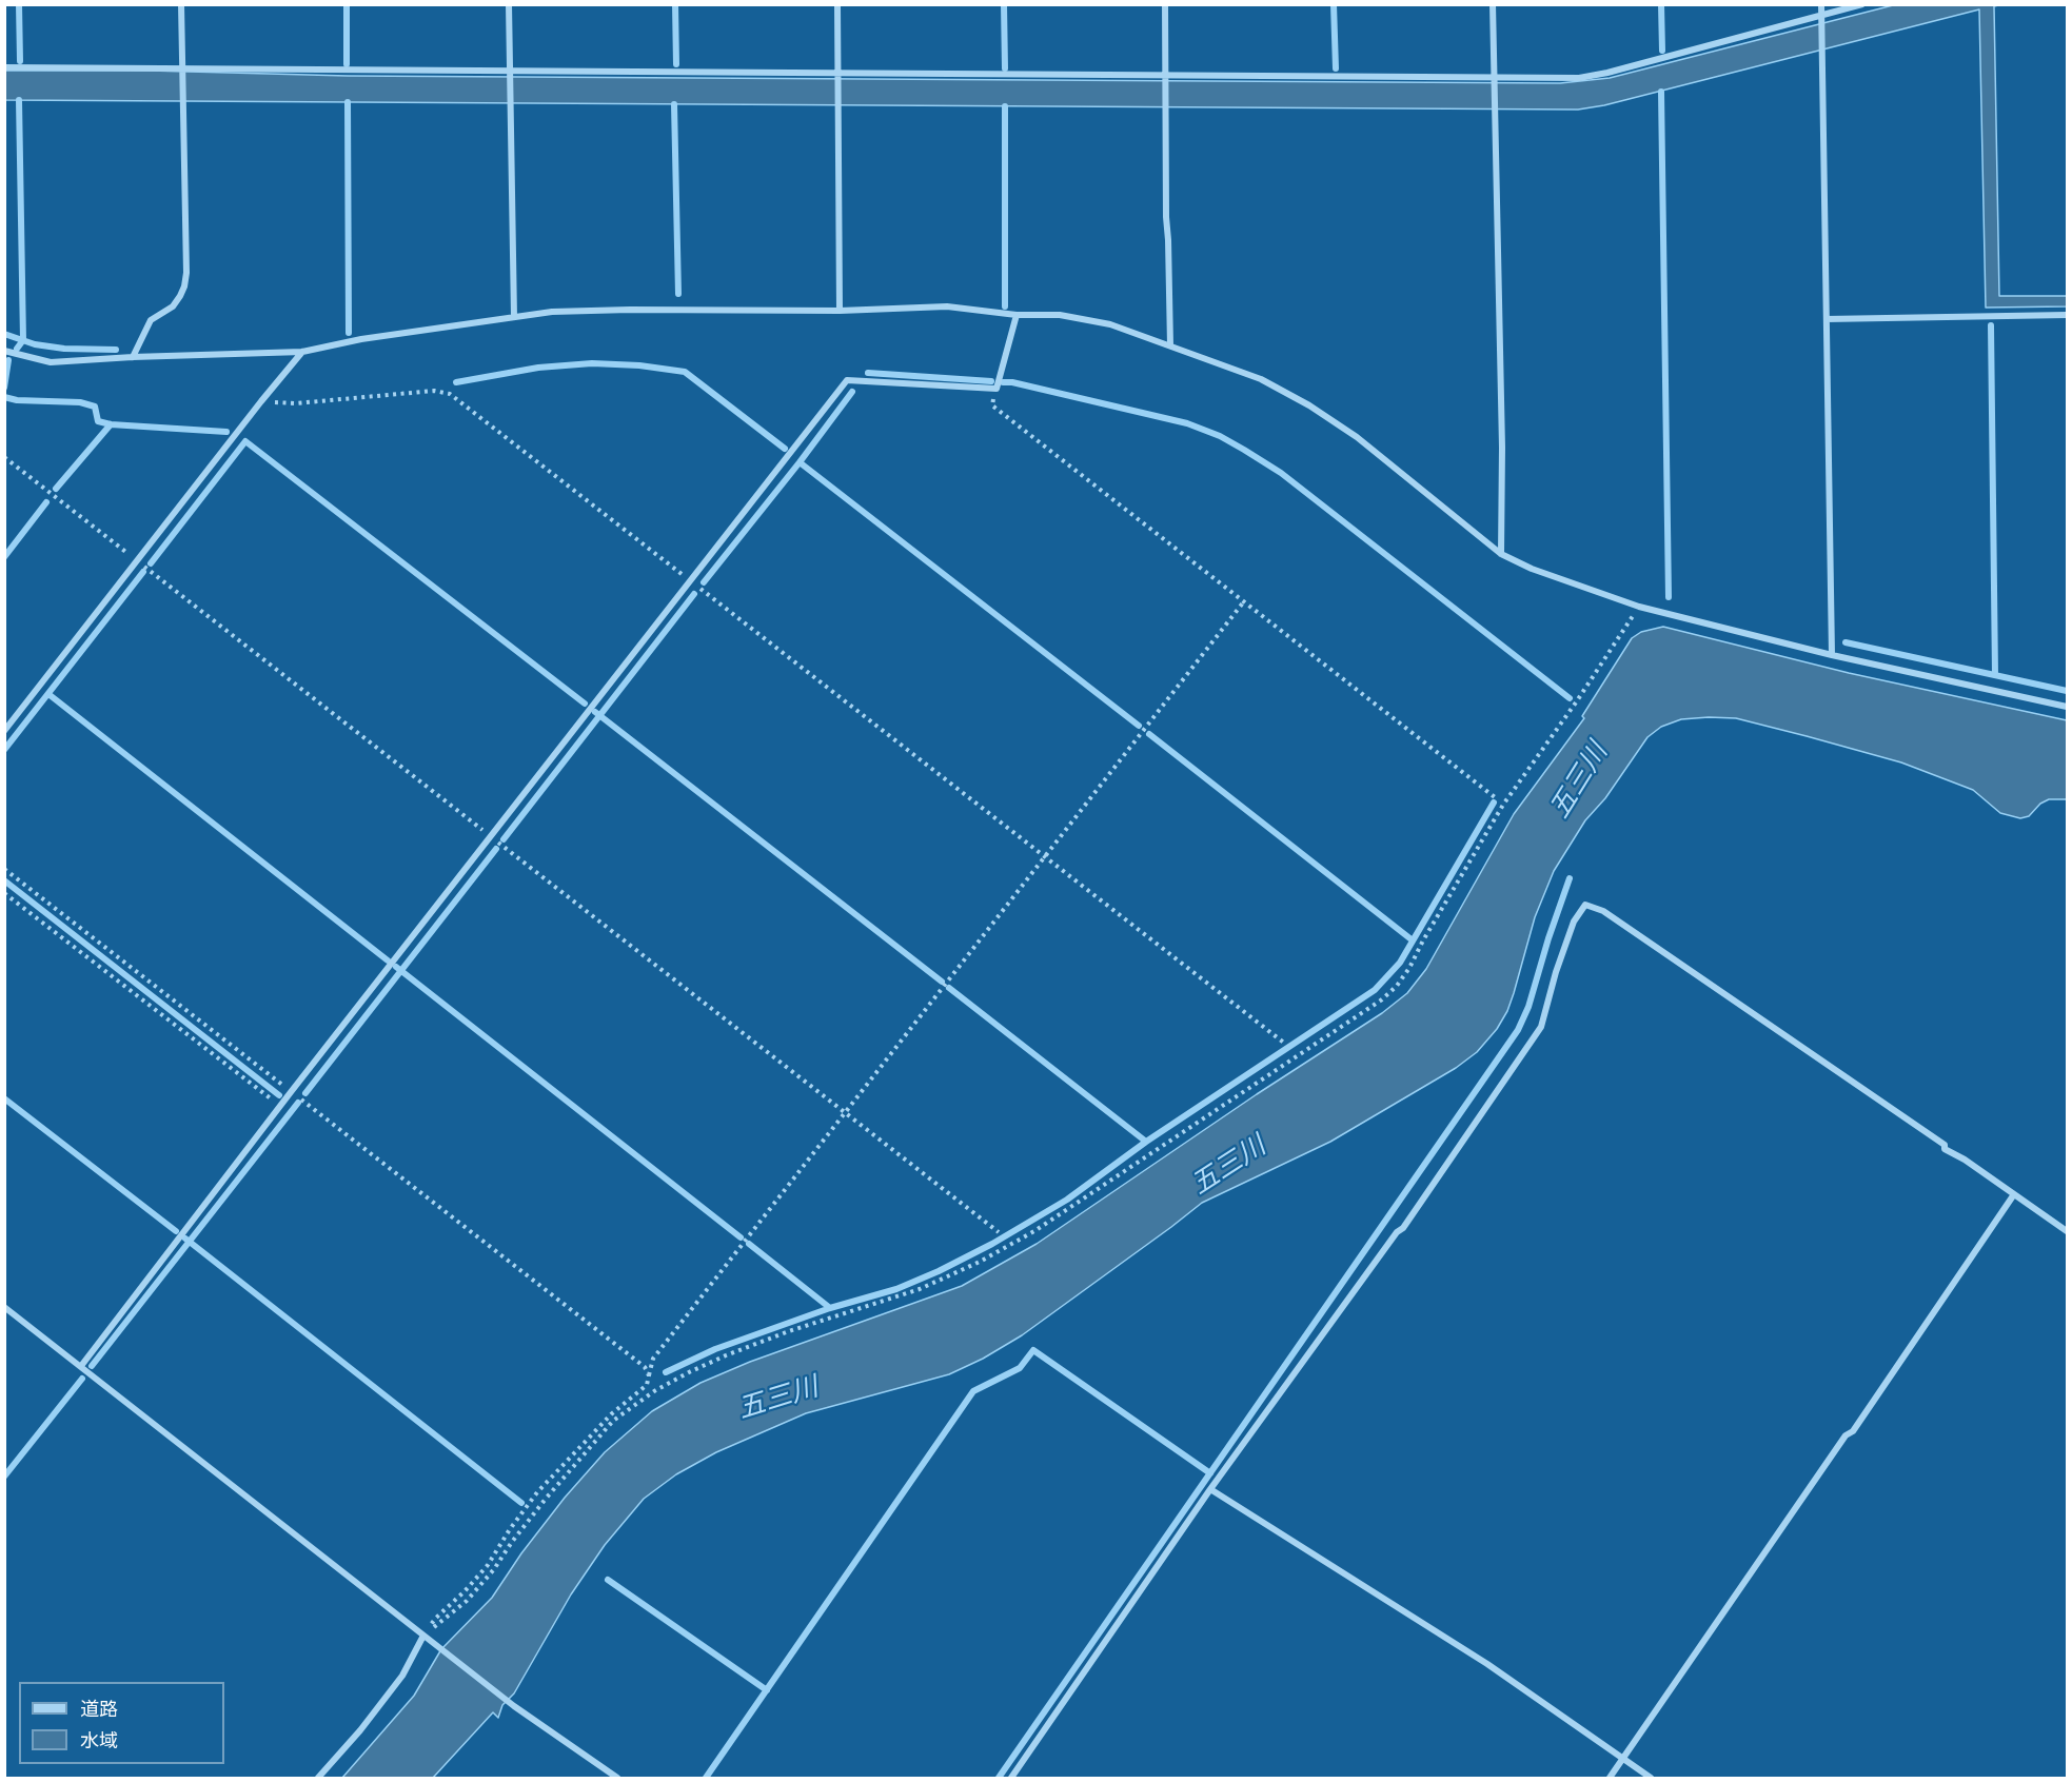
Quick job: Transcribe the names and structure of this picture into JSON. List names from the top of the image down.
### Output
{
  "water": ["五三川"],
  "legend": ["道路", "水域"]
}
